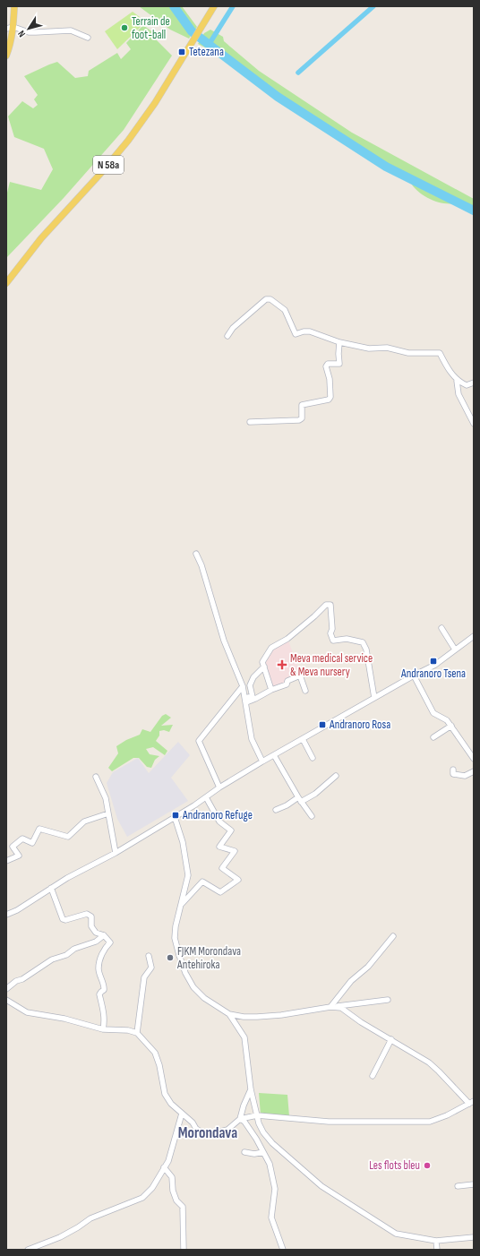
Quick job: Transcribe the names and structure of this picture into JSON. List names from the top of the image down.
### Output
{
  "streets": {
    "main road": ["N 58a"]
  },
  "districts": ["Morondava"],
  "places": {
    "other": ["Terrain de foot-ball", "FJKM Morondava Antehiroka", "Les flots bleu"],
    "transit": [
      "Tetezana",
      "Andranoro Tsena",
      "Andranoro Rosa",
      "Andranoro Refuge"
    ],
    "health": ["Meva medical service & Meva nursery"]
  },
  "north": "bottom left"
}
